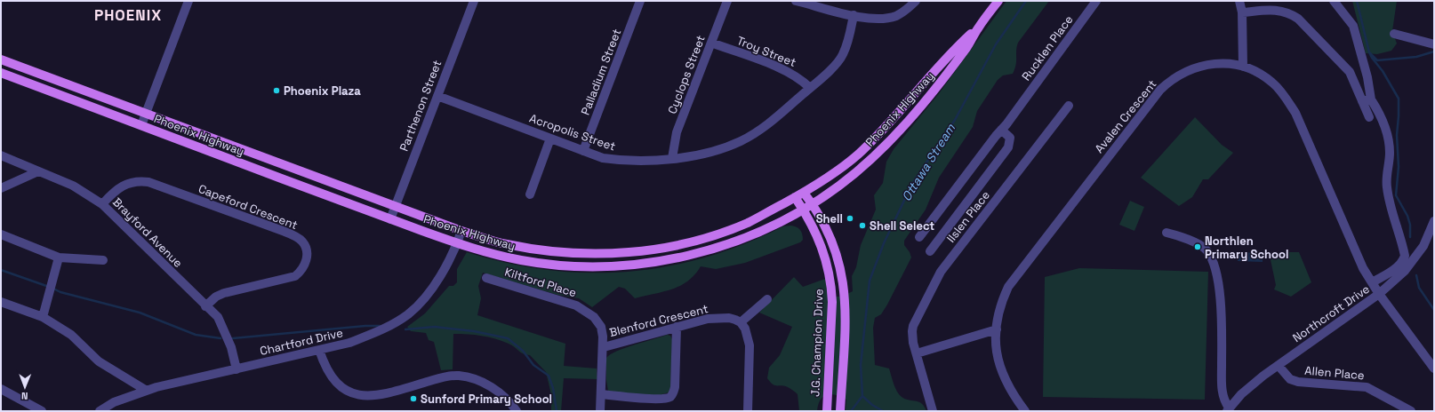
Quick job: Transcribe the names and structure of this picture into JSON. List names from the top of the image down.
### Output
{
  "streets": {
    "main road": ["Phoenix Highway", "J.G. Champion Drive"],
    "street": [
      "Rucklen Place",
      "Troy Street",
      "Palladium Street",
      "Cyclops Street",
      "Parthenon Street",
      "Avalen Crescent",
      "Acropolis Street",
      "Capeford Crescent",
      "Ilslen Place",
      "Brayford Avenue",
      "Kiltford Place",
      "Northcroft Drive",
      "Blenford Crescent",
      "Chartford Drive",
      "Allen Place"
    ]
  },
  "crossings": [
    ["Troy Street", "Cyclops Street"],
    ["Troy Street", "Acropolis Street"],
    ["Palladium Street", "Acropolis Street"],
    ["Cyclops Street", "Acropolis Street"],
    ["Parthenon Street", "Phoenix Highway"],
    ["Parthenon Street", "Acropolis Street"],
    ["Phoenix Highway", "Chartford Drive"],
    ["Phoenix Highway", "J.G. Champion Drive"],
    ["Avalen Crescent", "Northcroft Drive"],
    ["Capeford Crescent", "Brayford Avenue"],
    ["Brayford Avenue", "Chartford Drive"],
    ["Kiltford Place", "Blenford Crescent"],
    ["Northcroft Drive", "Allen Place"]
  ],
  "districts": ["PHOENIX"],
  "water": ["Ottawa Stream"],
  "places": [
    "Phoenix Plaza",
    "Shell",
    "Shell Select",
    "Northlen Primary School",
    "Sunford Primary School"
  ],
  "north": "bottom"
}
